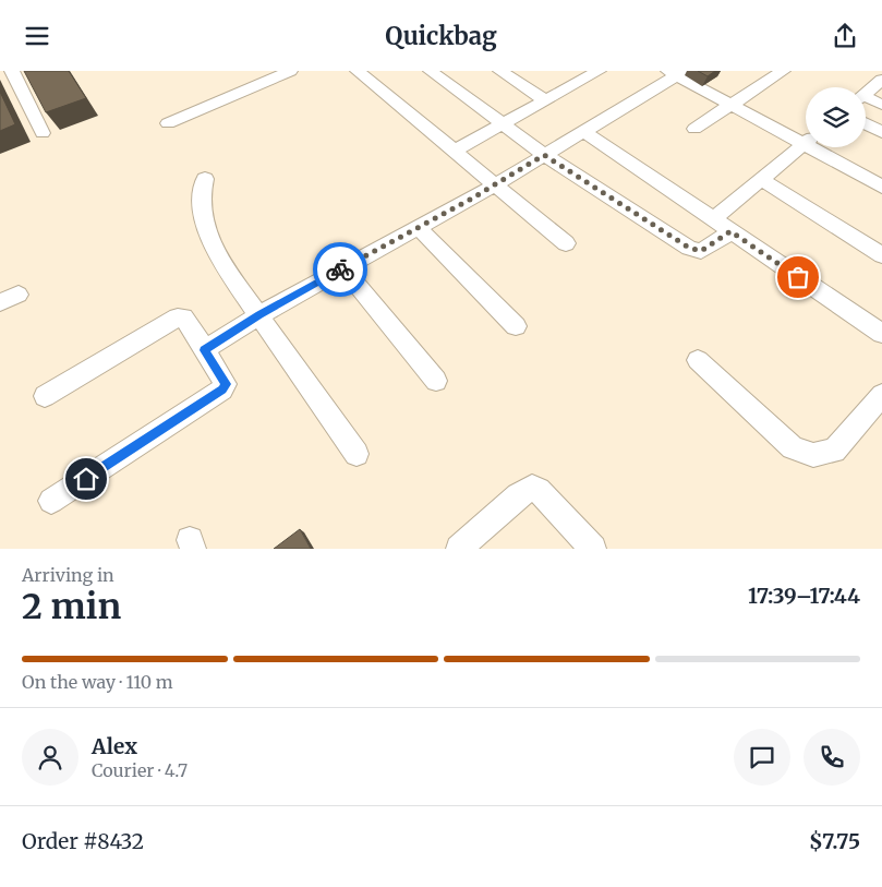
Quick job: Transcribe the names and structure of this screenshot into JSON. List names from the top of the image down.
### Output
{
  "page": {
    "header": "Quickbag",
    "heading": ["2 min", "Arriving in", "17:39–17:44"],
    "panel": [
      "Alex",
      "Courier · 4.7",
      "Order #8432",
      "$7.75"
    ],
    "bar": "On the way · 110 m"
  }
}
